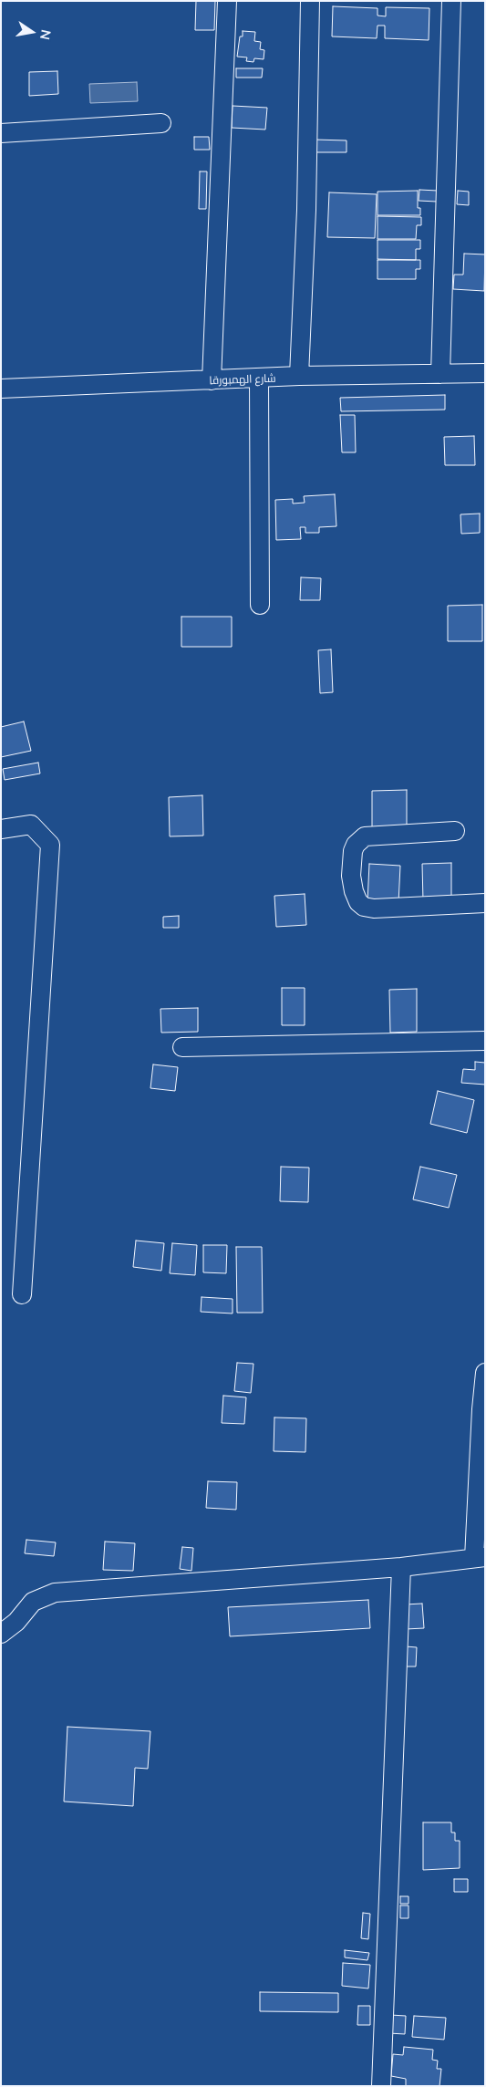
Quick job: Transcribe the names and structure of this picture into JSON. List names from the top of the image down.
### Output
{
  "streets": {
    "street": ["شارع الهمبورقا"]
  },
  "north": "right"
}
